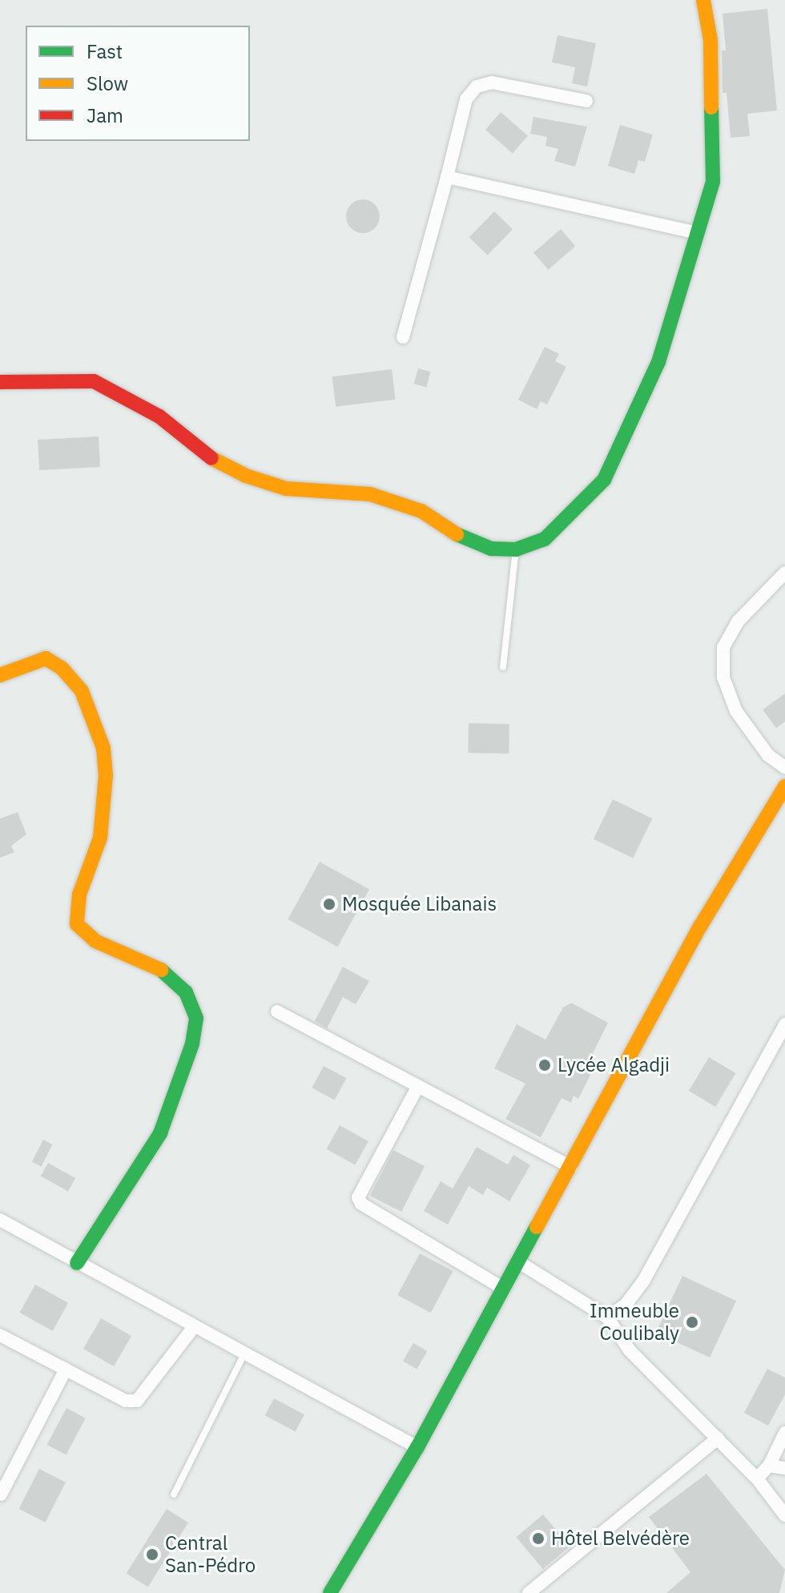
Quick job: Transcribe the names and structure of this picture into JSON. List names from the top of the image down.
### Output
{
  "places": [
    "Mosquée Libanais",
    "Lycée Algadji",
    "Immeuble Coulibaly",
    "Hôtel Belvédère",
    "Central San-Pédro"
  ],
  "legend": ["Fast", "Slow", "Jam"]
}
